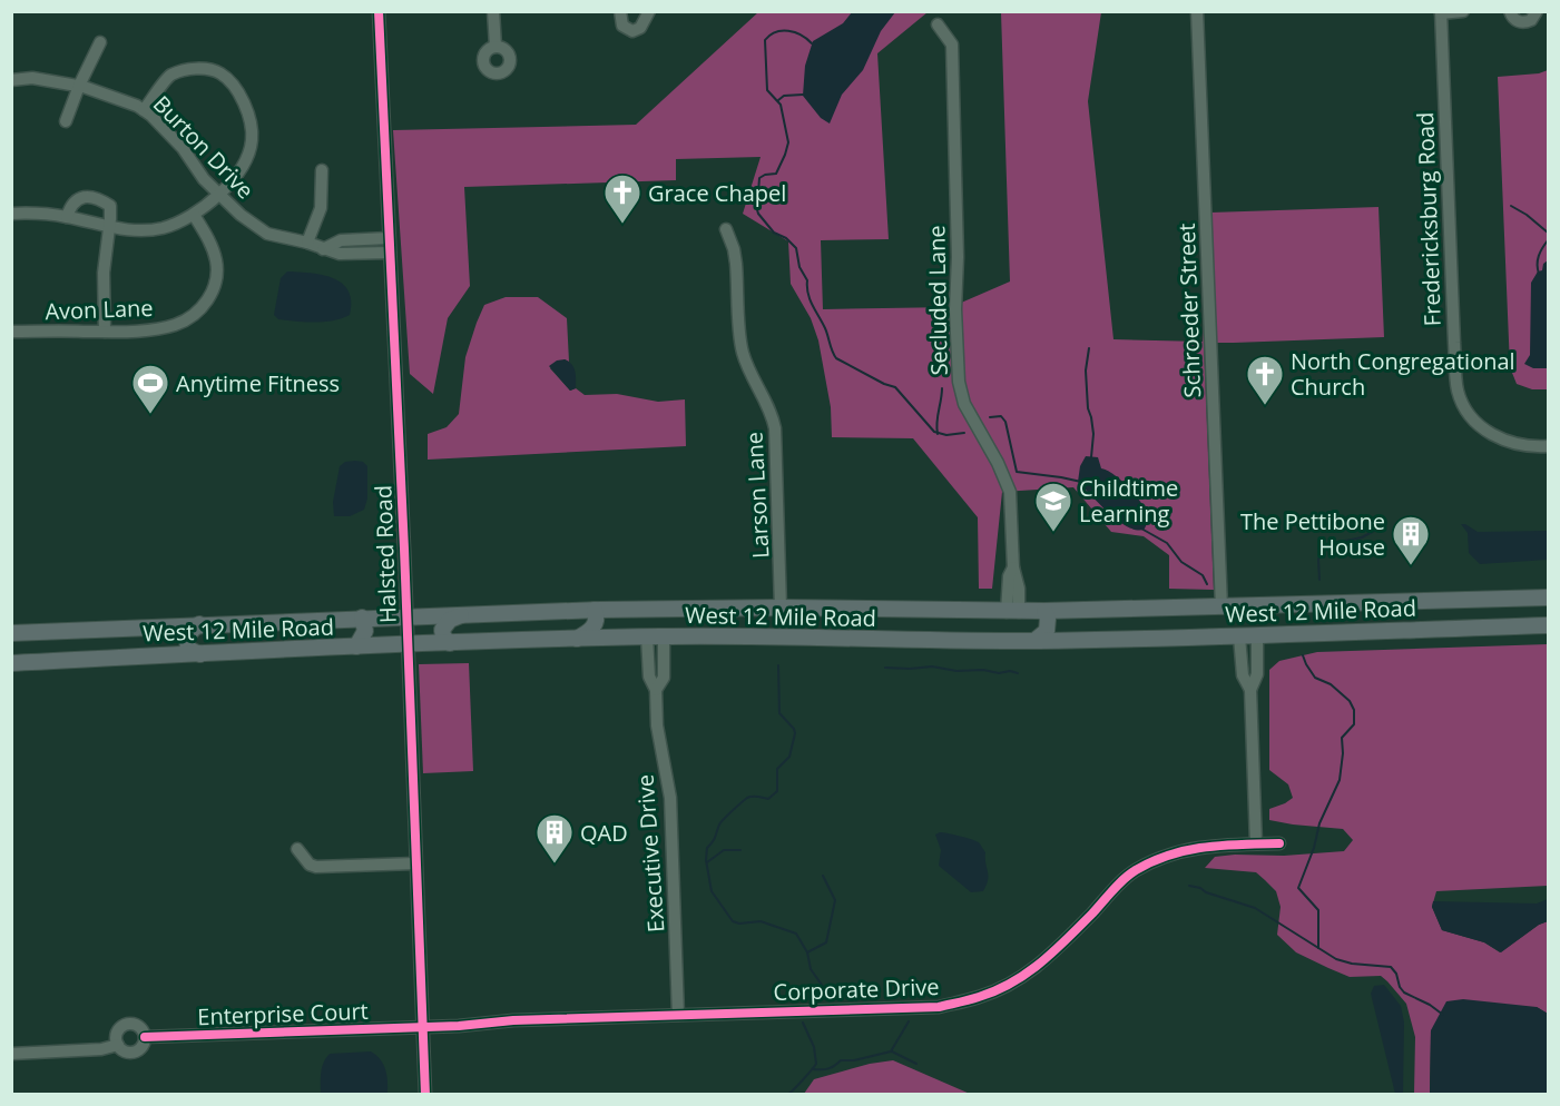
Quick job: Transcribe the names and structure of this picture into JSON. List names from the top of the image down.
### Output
{
  "streets": {
    "main road": ["West 12 Mile Road"],
    "street": [
      "Burton Drive",
      "Fredericksburg Road",
      "Secluded Lane",
      "Avon Lane",
      "Schroeder Street",
      "Larson Lane",
      "Halsted Road",
      "Executive Drive",
      "Corporate Drive",
      "Enterprise Court"
    ]
  },
  "crossings": [
    ["Burton Drive", "Halsted Road"],
    ["Secluded Lane", "West 12 Mile Road"],
    ["Schroeder Street", "West 12 Mile Road"],
    ["Larson Lane", "West 12 Mile Road"],
    ["Halsted Road", "West 12 Mile Road"],
    ["Halsted Road", "Corporate Drive"],
    ["Halsted Road", "Enterprise Court"],
    ["West 12 Mile Road", "Executive Drive"],
    ["Executive Drive", "Corporate Drive"],
    ["Corporate Drive", "Enterprise Court"]
  ],
  "places": {
    "church": ["Grace Chapel", "North Congregational Church"],
    "sports": ["Anytime Fitness"],
    "school or university": ["Childtime Learning"],
    "building": ["The Pettibone House", "QAD"]
  }
}
